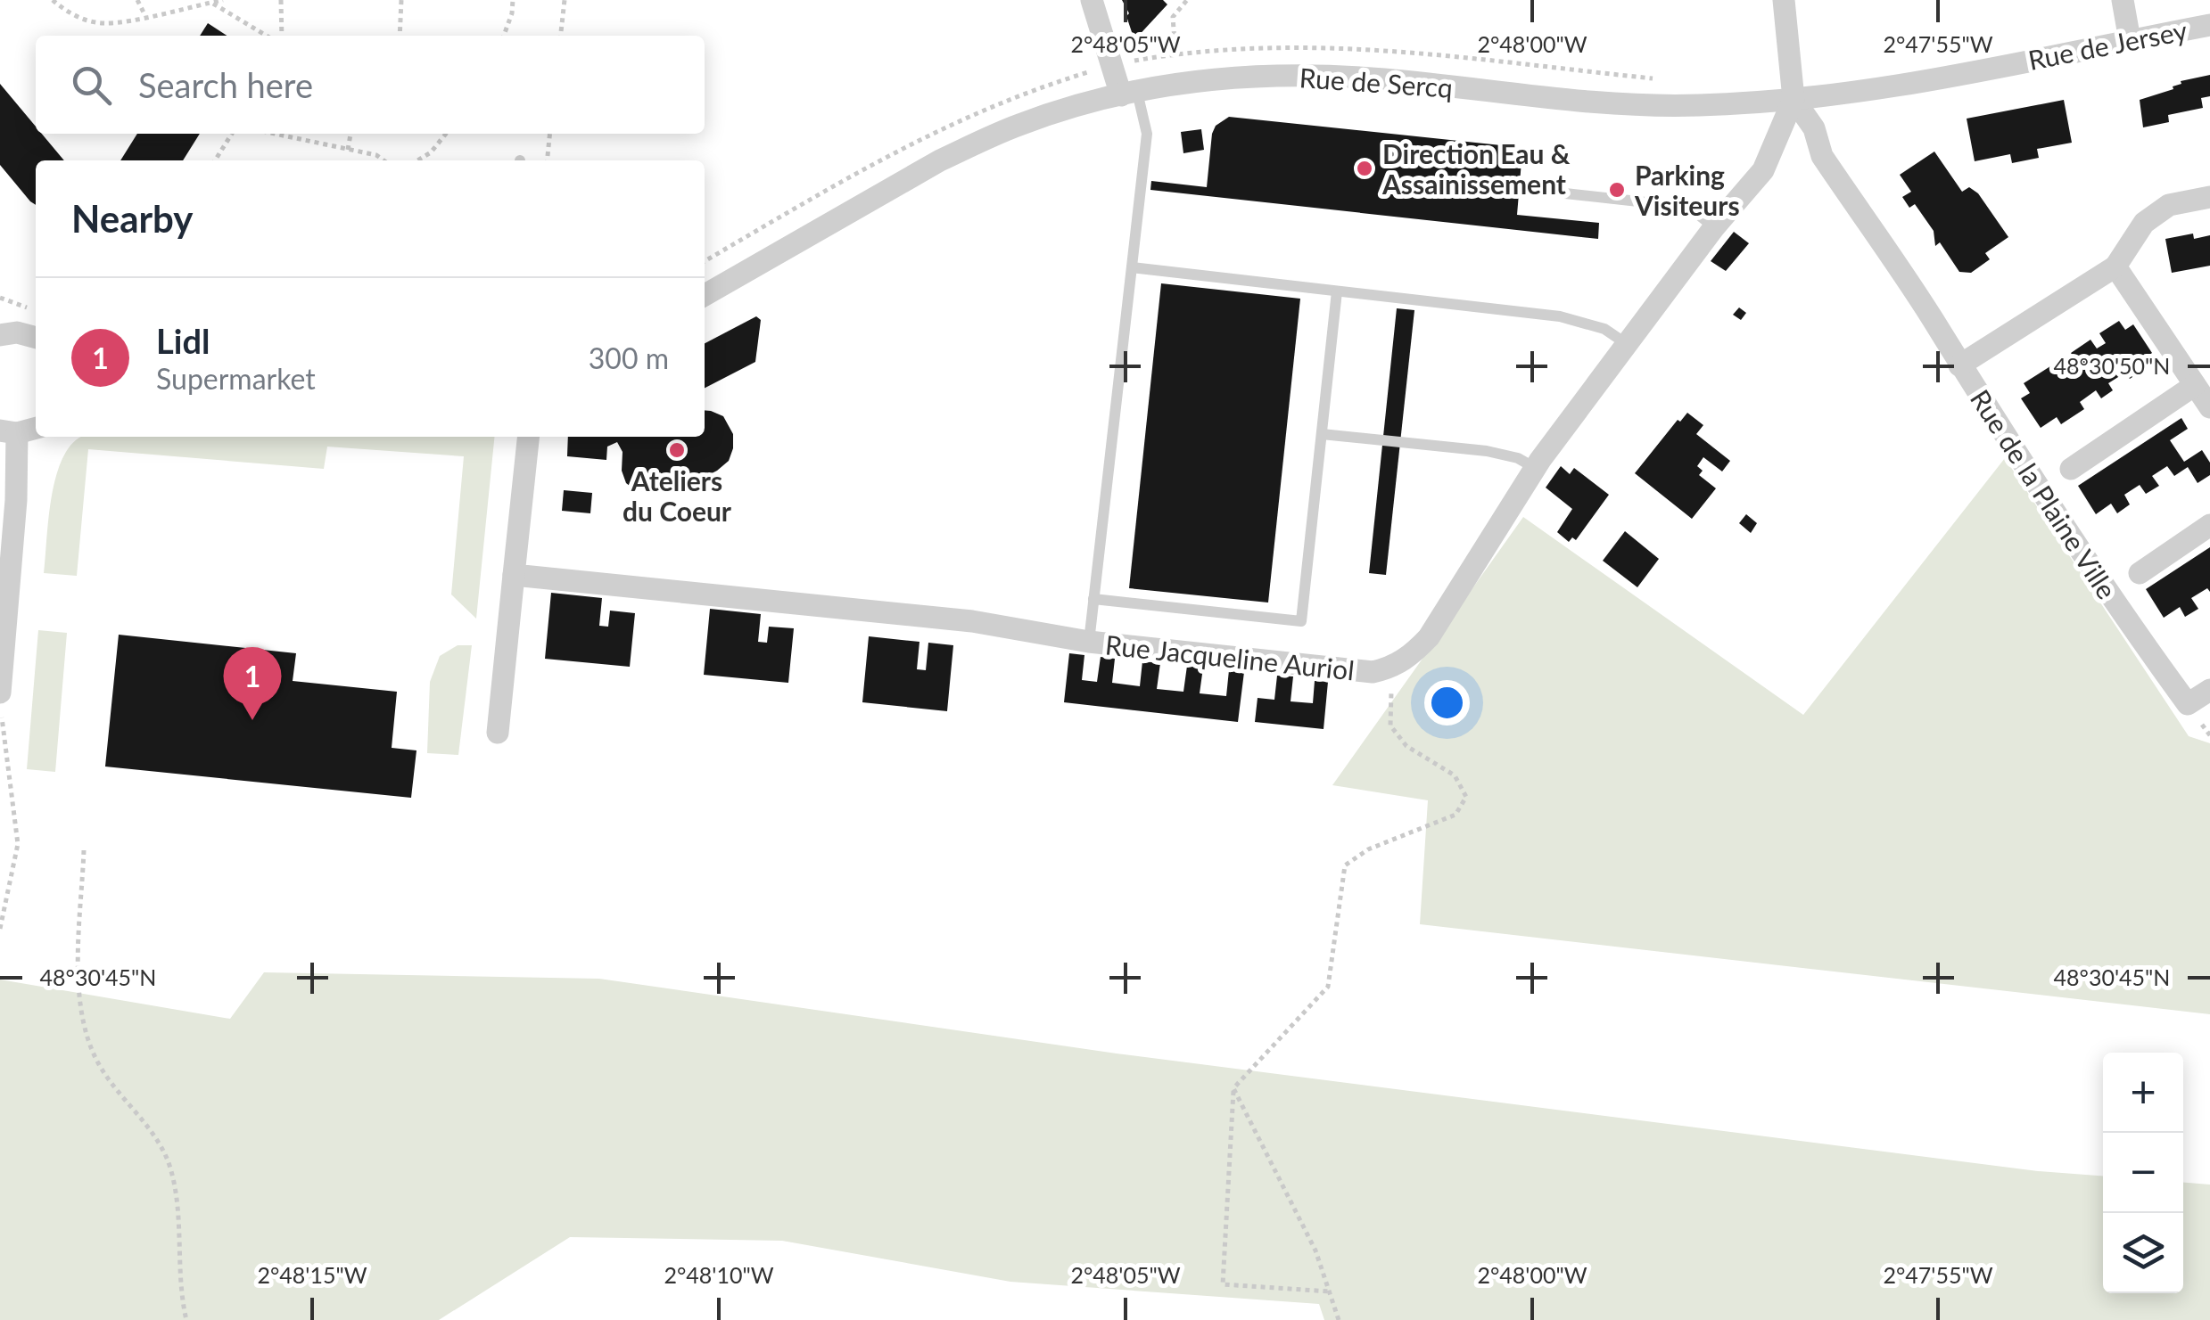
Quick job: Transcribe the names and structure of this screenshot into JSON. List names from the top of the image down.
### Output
{
  "streets": {
    "street": [
      "Rue de Jersey",
      "Rue de Sercq",
      "Rue de la Plaine Ville",
      "Rue Jacqueline Auriol"
    ]
  },
  "crossings": [
    ["Rue de Jersey", "Rue de Sercq"],
    ["Rue de Jersey", "Rue de la Plaine Ville"],
    ["Rue de Jersey", "Rue Jacqueline Auriol"],
    ["Rue de Sercq", "Rue de la Plaine Ville"],
    ["Rue de Sercq", "Rue Jacqueline Auriol"],
    ["Rue de la Plaine Ville", "Rue Jacqueline Auriol"]
  ],
  "places": ["Direction Eau & Assainissement", "Parking Visiteurs", "Ateliers du Coeur"],
  "page": {
    "search": "Search here",
    "heading": "Nearby",
    "list": [
      {
        "mark": "1",
        "name": "Lidl",
        "note": "Supermarket",
        "value": "300 m"
      }
    ],
    "pins": "1",
    "map_buttons": ["+", "−"]
  },
  "coordinates": [
    "2°48'05\"W",
    "2°48'00\"W",
    "2°47'55\"W",
    "48°30'50\"N",
    "48°30'45\"N",
    "2°48'15\"W",
    "2°48'10\"W"
  ]
}
